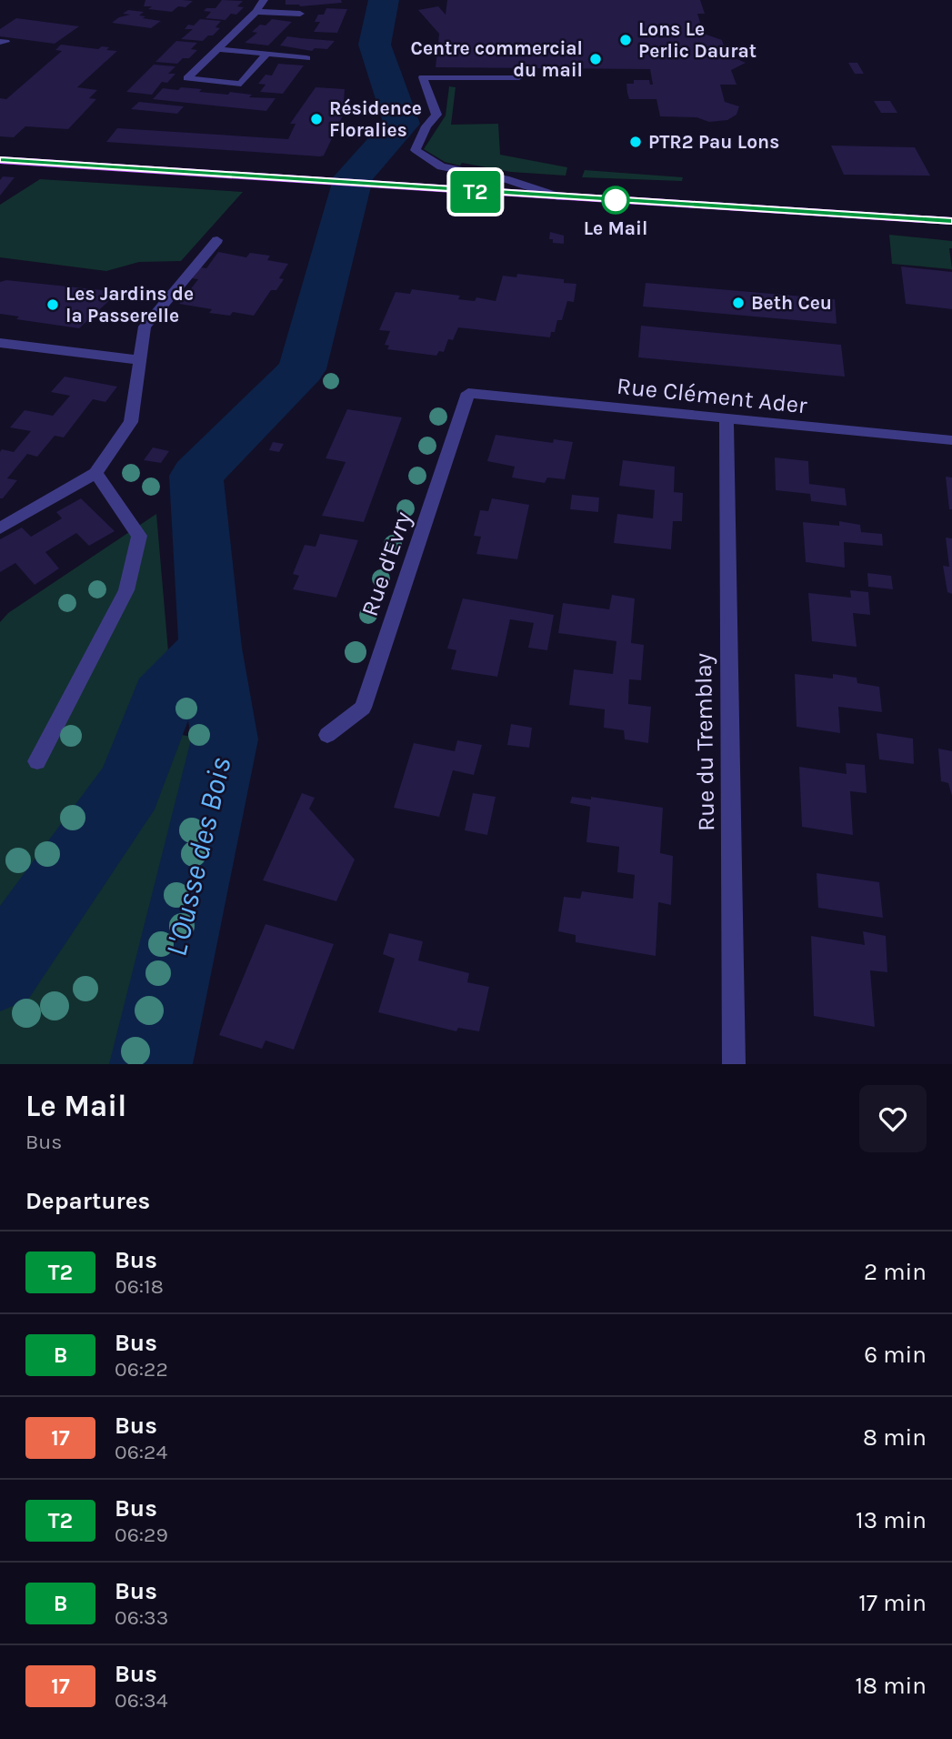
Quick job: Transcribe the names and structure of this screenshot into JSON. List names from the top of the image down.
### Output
{
  "streets": {
    "street": ["Rue Clément Ader", "Rue d'Evry", "Rue du Tremblay"]
  },
  "crossings": [
    ["Rue Clément Ader", "Rue d'Evry"],
    ["Rue Clément Ader", "Rue du Tremblay"]
  ],
  "water": ["L'Ousse des Bois"],
  "places": [
    "Lons Le Perlic Daurat",
    "Centre commercial du mail",
    "Résidence Floralies",
    "PTR2 Pau Lons",
    "Le Mail",
    "Beth Ceu",
    "Les Jardins de la Passerelle"
  ],
  "lines": ["bus line T2"],
  "page": {
    "on_map": "T2",
    "heading": [
      ["Le Mail", "Bus"],
      "Departures"
    ],
    "list": [
      {
        "mark": "T2",
        "name": "Bus",
        "note": "06:18",
        "value": "2 min"
      },
      {
        "mark": "B",
        "name": "Bus",
        "note": "06:22",
        "value": "6 min"
      },
      {
        "mark": "17",
        "name": "Bus",
        "note": "06:24",
        "value": "8 min"
      },
      {
        "mark": "T2",
        "name": "Bus",
        "note": "06:29",
        "value": "13 min"
      },
      {
        "mark": "B",
        "name": "Bus",
        "note": "06:33",
        "value": "17 min"
      },
      {
        "mark": "17",
        "name": "Bus",
        "note": "06:34",
        "value": "18 min"
      }
    ]
  }
}
